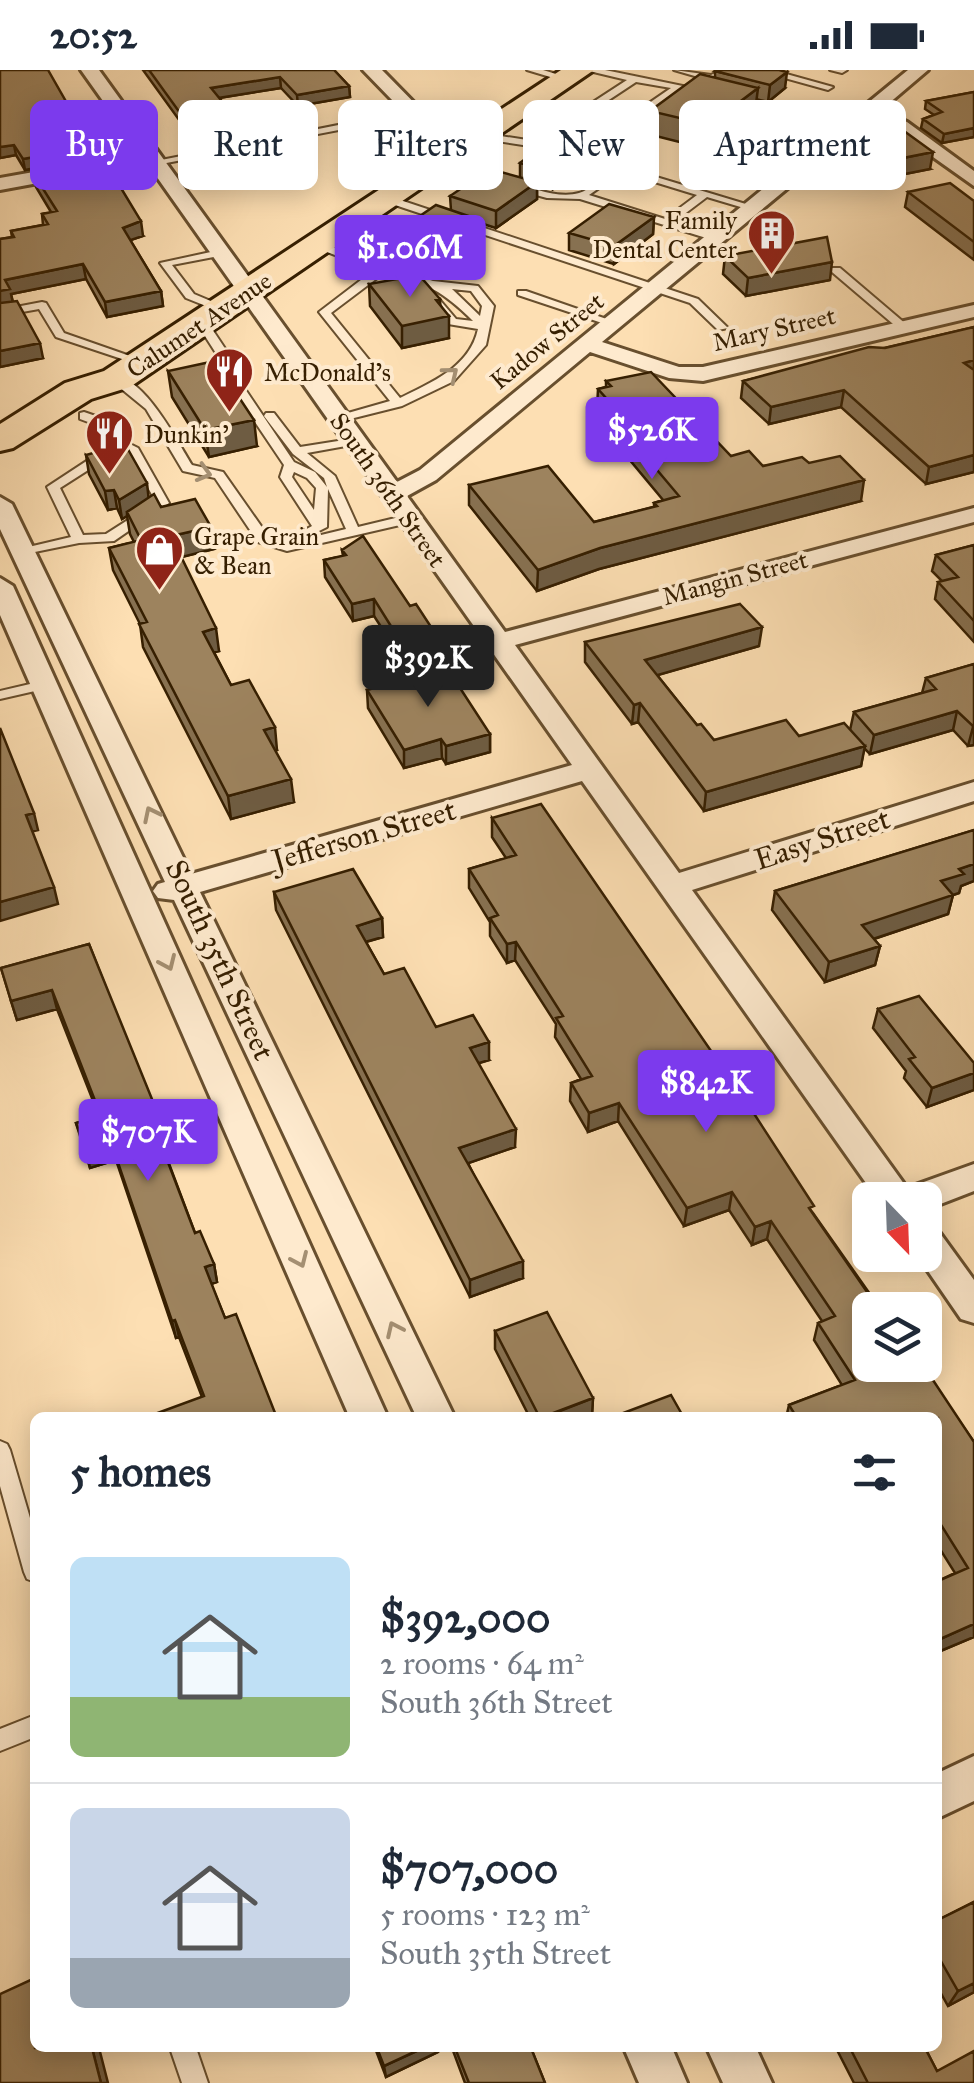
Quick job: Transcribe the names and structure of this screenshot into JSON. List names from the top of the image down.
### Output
{
  "streets": {
    "main road": ["Calumet Avenue"],
    "street": [
      "Mary Street",
      "Kadow Street",
      "South 36th Street",
      "Mangin Street",
      "Jefferson Street",
      "Easy Street",
      "South 35th Street"
    ]
  },
  "crossings": [
    ["Calumet Avenue", "South 36th Street"],
    ["Mary Street", "Kadow Street"],
    ["Kadow Street", "South 36th Street"],
    ["South 36th Street", "Mangin Street"],
    ["South 36th Street", "Jefferson Street"],
    ["South 36th Street", "Easy Street"],
    ["Jefferson Street", "South 35th Street"]
  ],
  "places": {
    "building": ["Family Dental Center"],
    "restaurant": ["McDonald's", "Dunkin'"],
    "shop": ["Grape Grain & Bean"]
  },
  "north": "bottom right",
  "page": {
    "status": "20:52",
    "chip": [
      "Buy",
      "Rent",
      "Filters",
      "New",
      "Apartment"
    ],
    "price": [
      "$1.06M",
      "$526K",
      "$392K",
      "$842K",
      "$707K"
    ],
    "heading": "5 homes",
    "list": [
      {
        "name": "$392,000",
        "note": "2 rooms · 64 m² · South 36th Street"
      },
      {
        "name": "$707,000",
        "note": "5 rooms · 123 m² · South 35th Street"
      }
    ]
  }
}
